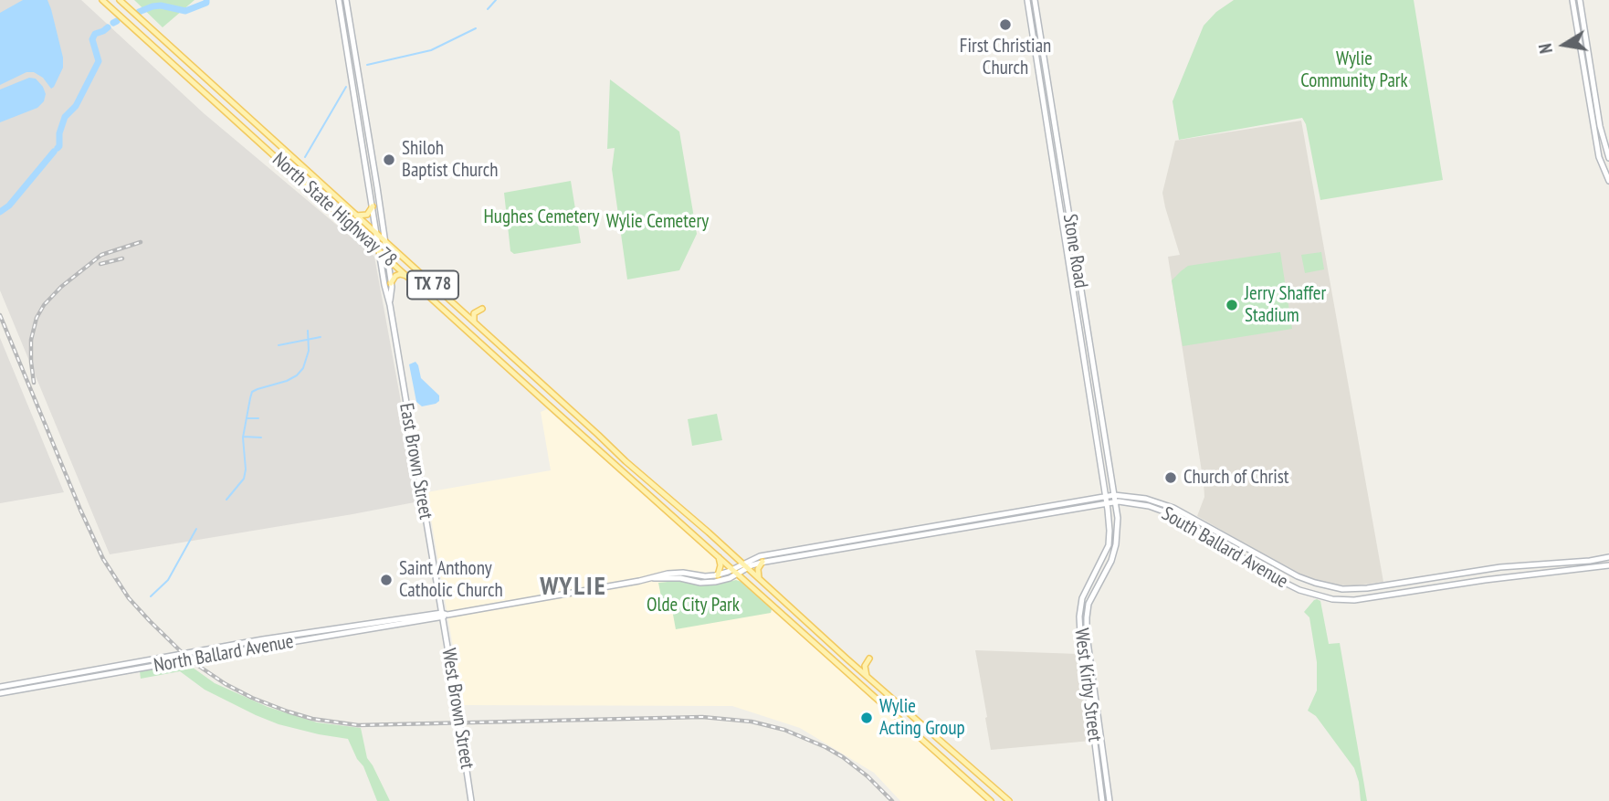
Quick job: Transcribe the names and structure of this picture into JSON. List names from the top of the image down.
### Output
{
  "streets": {
    "main road": [
      "North State Highway 78",
      "Stone Road",
      "TX 78",
      "East Brown Street",
      "South Ballard Avenue",
      "North Ballard Avenue",
      "West Kirby Street",
      "West Brown Street"
    ]
  },
  "crossings": [
    ["North State Highway 78", "TX 78"],
    ["North State Highway 78", "East Brown Street"],
    ["North State Highway 78", "South Ballard Avenue"],
    ["Stone Road", "South Ballard Avenue"],
    ["Stone Road", "West Kirby Street"],
    ["TX 78", "South Ballard Avenue"],
    ["East Brown Street", "North Ballard Avenue"],
    ["East Brown Street", "West Brown Street"],
    ["South Ballard Avenue", "North Ballard Avenue"],
    ["South Ballard Avenue", "West Kirby Street"],
    ["North Ballard Avenue", "West Brown Street"]
  ],
  "districts": ["WYLIE"],
  "parks": [
    "Wylie Community Park",
    "Hughes Cemetery",
    "Wylie Cemetery",
    "Olde City Park"
  ],
  "places": [
    "First Christian Church",
    "Shiloh Baptist Church",
    "Jerry Shaffer Stadium",
    "Church of Christ",
    "Saint Anthony Catholic Church",
    "Wylie Acting Group"
  ],
  "north": "left"
}
